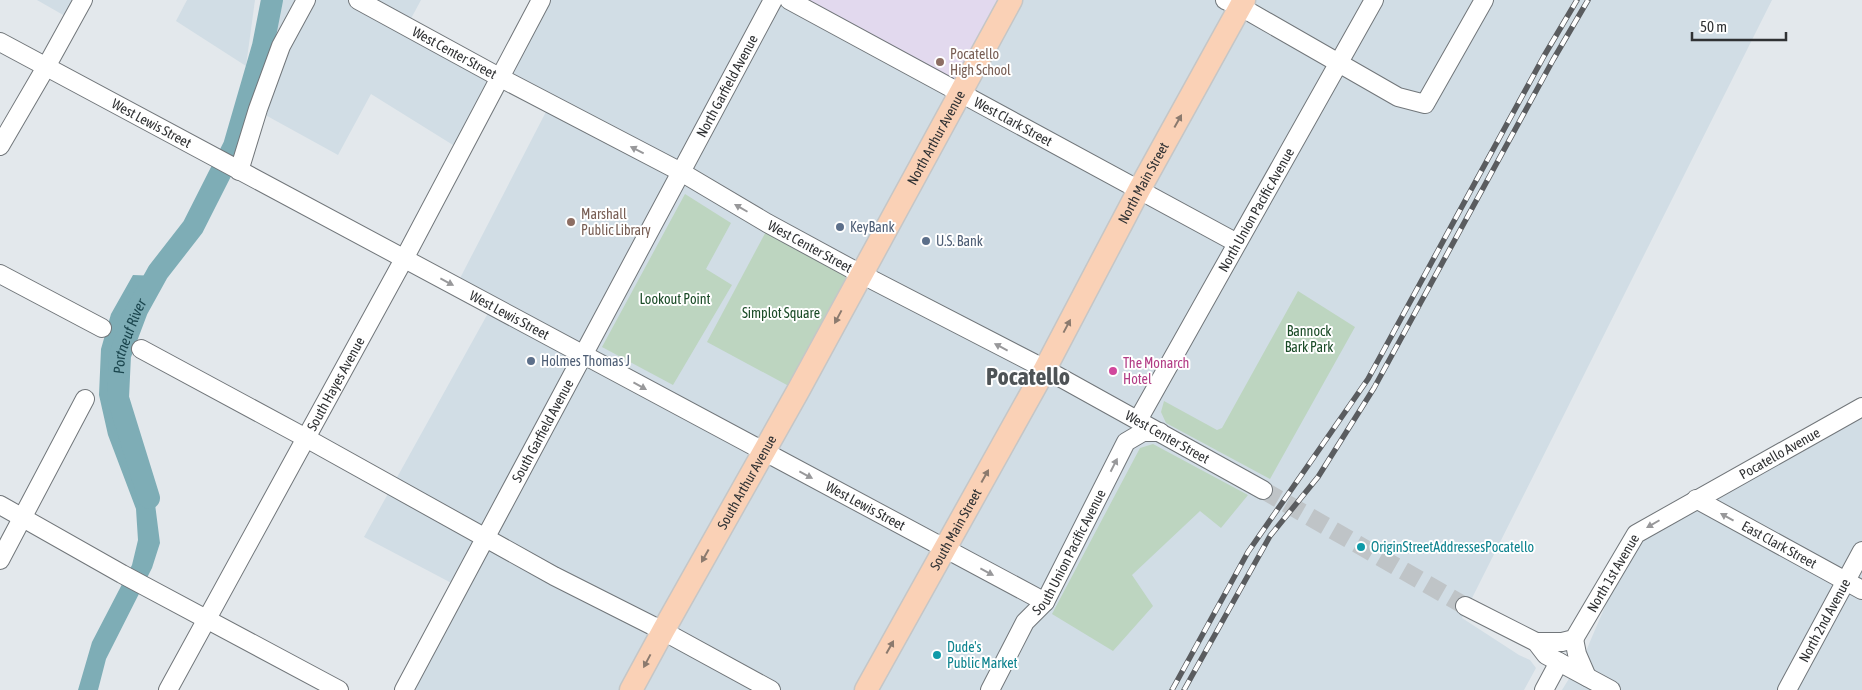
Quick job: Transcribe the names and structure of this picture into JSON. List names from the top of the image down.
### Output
{
  "streets": {
    "main road": [
      "North Arthur Avenue",
      "North Main Street",
      "South Arthur Avenue",
      "South Main Street"
    ],
    "street": [
      "West Center Street",
      "North Garfield Avenue",
      "West Clark Street",
      "West Lewis Street",
      "North Union Pacific Avenue",
      "South Hayes Avenue",
      "South Garfield Avenue",
      "Pocatello Avenue",
      "East Clark Street",
      "South Union Pacific Avenue",
      "North 1st Avenue",
      "North 2nd Avenue"
    ]
  },
  "crossings": [
    ["West Center Street", "North Garfield Avenue"],
    ["West Center Street", "North Arthur Avenue"],
    ["West Center Street", "North Main Street"],
    ["West Center Street", "North Union Pacific Avenue"],
    ["West Center Street", "South Hayes Avenue"],
    ["West Center Street", "South Garfield Avenue"],
    ["West Center Street", "South Arthur Avenue"],
    ["West Center Street", "South Main Street"],
    ["North Garfield Avenue", "South Garfield Avenue"],
    ["West Clark Street", "North Arthur Avenue"],
    ["West Clark Street", "North Main Street"],
    ["West Clark Street", "North Union Pacific Avenue"],
    ["West Lewis Street", "South Hayes Avenue"],
    ["West Lewis Street", "South Garfield Avenue"],
    ["West Lewis Street", "South Arthur Avenue"],
    ["West Lewis Street", "South Main Street"],
    ["West Lewis Street", "South Union Pacific Avenue"],
    ["North Arthur Avenue", "South Arthur Avenue"],
    ["North Main Street", "South Main Street"],
    ["Pocatello Avenue", "East Clark Street"],
    ["Pocatello Avenue", "North 1st Avenue"],
    ["East Clark Street", "North 1st Avenue"],
    ["East Clark Street", "North 2nd Avenue"]
  ],
  "one_way": [
    "West Center Street",
    "West Lewis Street",
    "North Main Street",
    "South Arthur Avenue",
    "South Main Street",
    "East Clark Street",
    "South Union Pacific Avenue",
    "North 1st Avenue"
  ],
  "districts": ["Pocatello"],
  "water": ["Portneuf River"],
  "parks": ["Lookout Point", "Simplot Square", "Bannock Bark Park"],
  "places": [
    "Pocatello High School",
    "Marshall Public Library",
    "KeyBank",
    "U.S. Bank",
    "Holmes Thomas J",
    "The Monarch Hotel",
    "OriginStreetAddressesPocatello",
    "Dude's Public Market"
  ],
  "scale_bar": "50 m"
}
